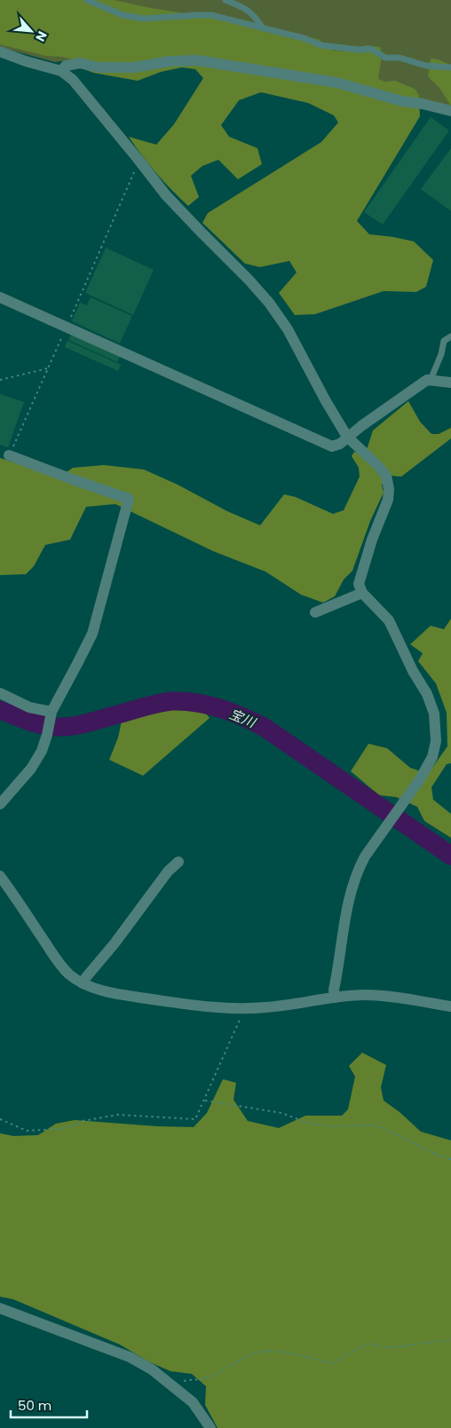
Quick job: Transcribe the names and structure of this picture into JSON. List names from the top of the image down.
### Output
{
  "water": ["宝川"],
  "scale_bar": "50 m",
  "north": "bottom right"
}
